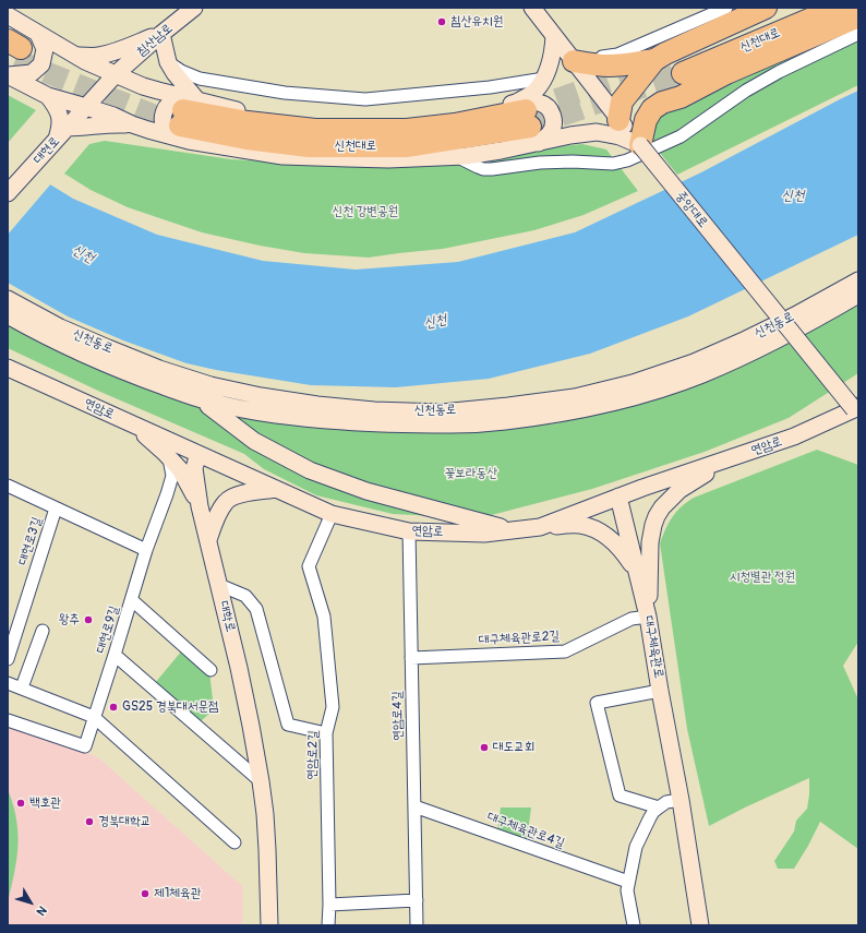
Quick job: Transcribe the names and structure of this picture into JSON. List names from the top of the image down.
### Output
{
  "streets": {
    "highway": ["신천대로"],
    "main road": [
      "침산남로",
      "대현로",
      "중앙대로",
      "신천동로",
      "연암로",
      "대학로",
      "대구체육관로"
    ],
    "street": [
      "대현로3길",
      "대현로9길",
      "대구체육관로2길",
      "연암로4길",
      "연암로2길",
      "대구체육관로4길"
    ]
  },
  "crossings": [
    ["침산남로", "대현로"],
    ["중앙대로", "연암로"],
    ["연암로", "대학로"],
    ["연암로", "대구체육관로"],
    ["연암로", "연암로4길"],
    ["연암로", "연암로2길"],
    ["대구체육관로2길", "대구체육관로"],
    ["대구체육관로2길", "연암로4길"],
    ["연암로4길", "대구체육관로4길"]
  ],
  "water": ["신천"],
  "parks": ["신천 강변공원", "꽃보라동산", "시청별관 정원"],
  "places": [
    "침산유치원",
    "왕추",
    "GS25 경북대서문점",
    "대도교회",
    "백호관",
    "경북대학교",
    "제1체육관"
  ],
  "north": "bottom right"
}
